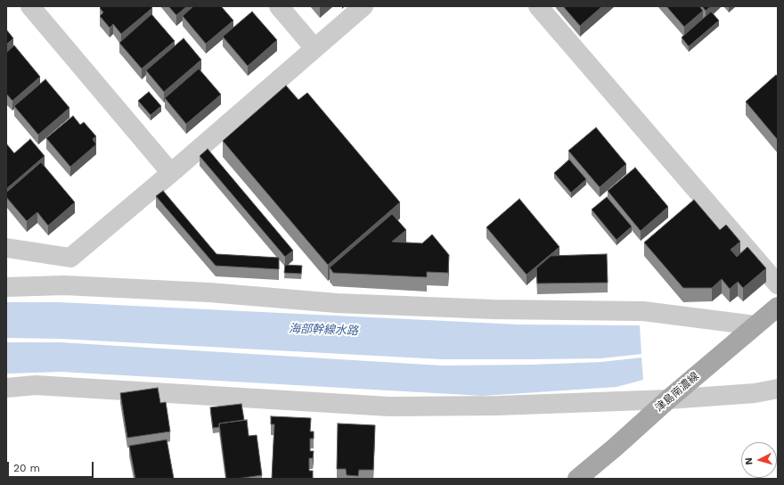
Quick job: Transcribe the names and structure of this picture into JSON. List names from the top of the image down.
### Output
{
  "streets": {
    "main road": ["津島南濃線"]
  },
  "water": ["海部幹線水路"],
  "scale_bar": "20 m",
  "north": "left"
}
